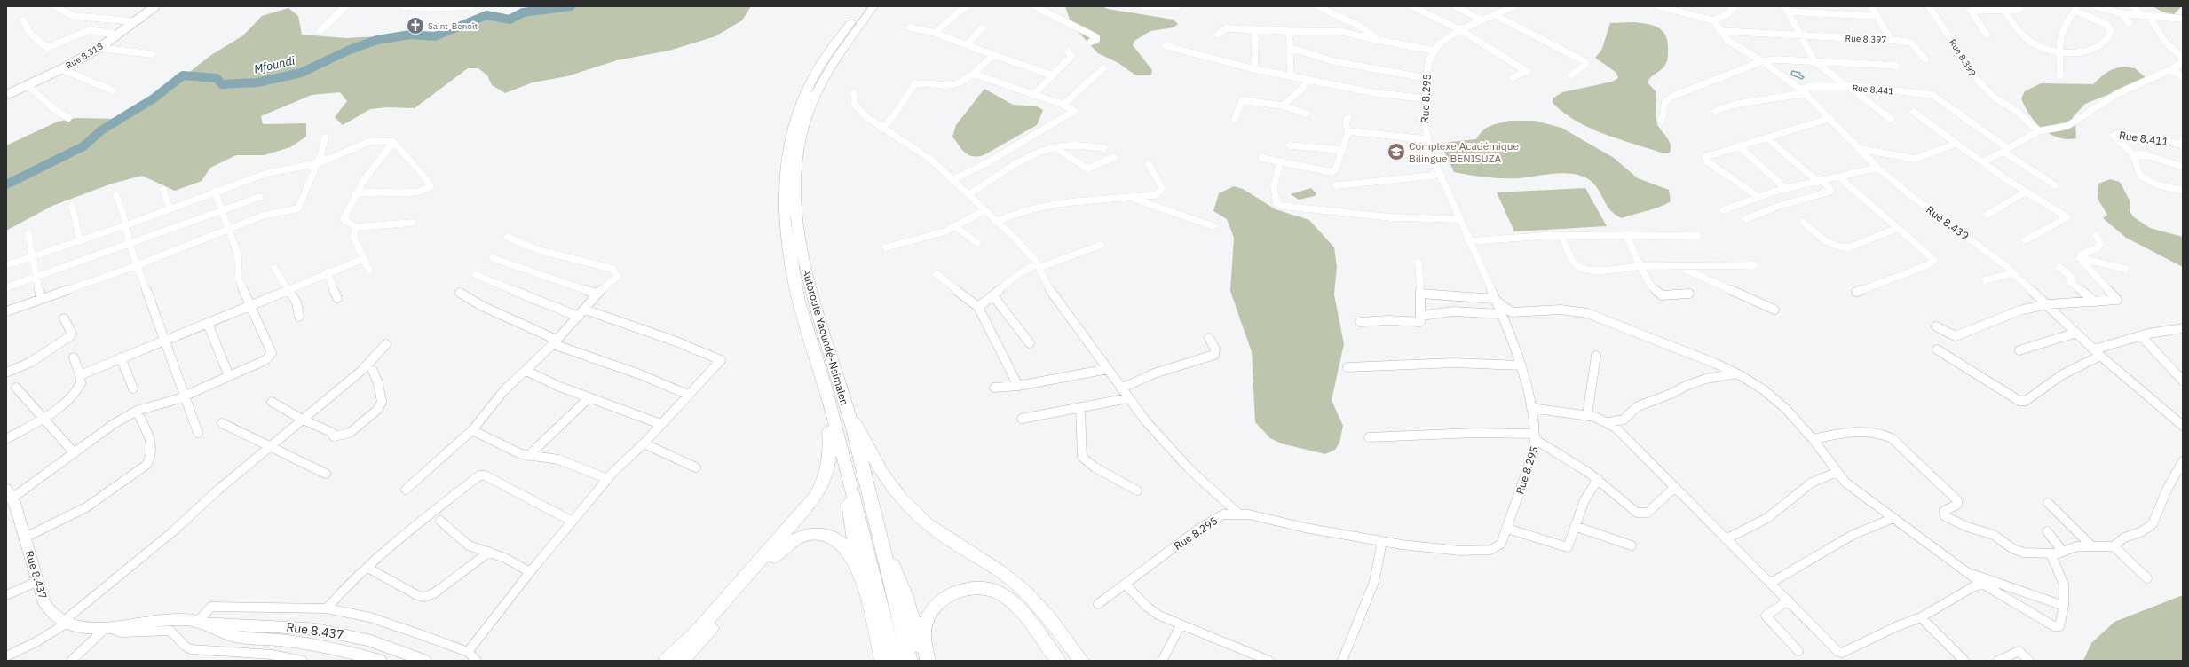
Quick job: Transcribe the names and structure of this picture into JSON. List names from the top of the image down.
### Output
{
  "streets": {
    "highway": ["Autoroute Yaoundé-Nsimalen"],
    "main road": ["Rue 8.318", "Rue 8.437"],
    "street": [
      "Rue 8.397",
      "Rue 8.399",
      "Rue 8.441",
      "Rue 8.295",
      "Rue 8.411",
      "Rue 8.439"
    ]
  },
  "crossings": [
    ["Rue 8.397", "Rue 8.441"],
    ["Rue 8.397", "Rue 8.439"]
  ],
  "water": ["Mfoundi"],
  "places": {
    "church": ["Saint-Benoît"],
    "school or university": ["Complexe Académique Bilingue BENISUZA"]
  }
}
